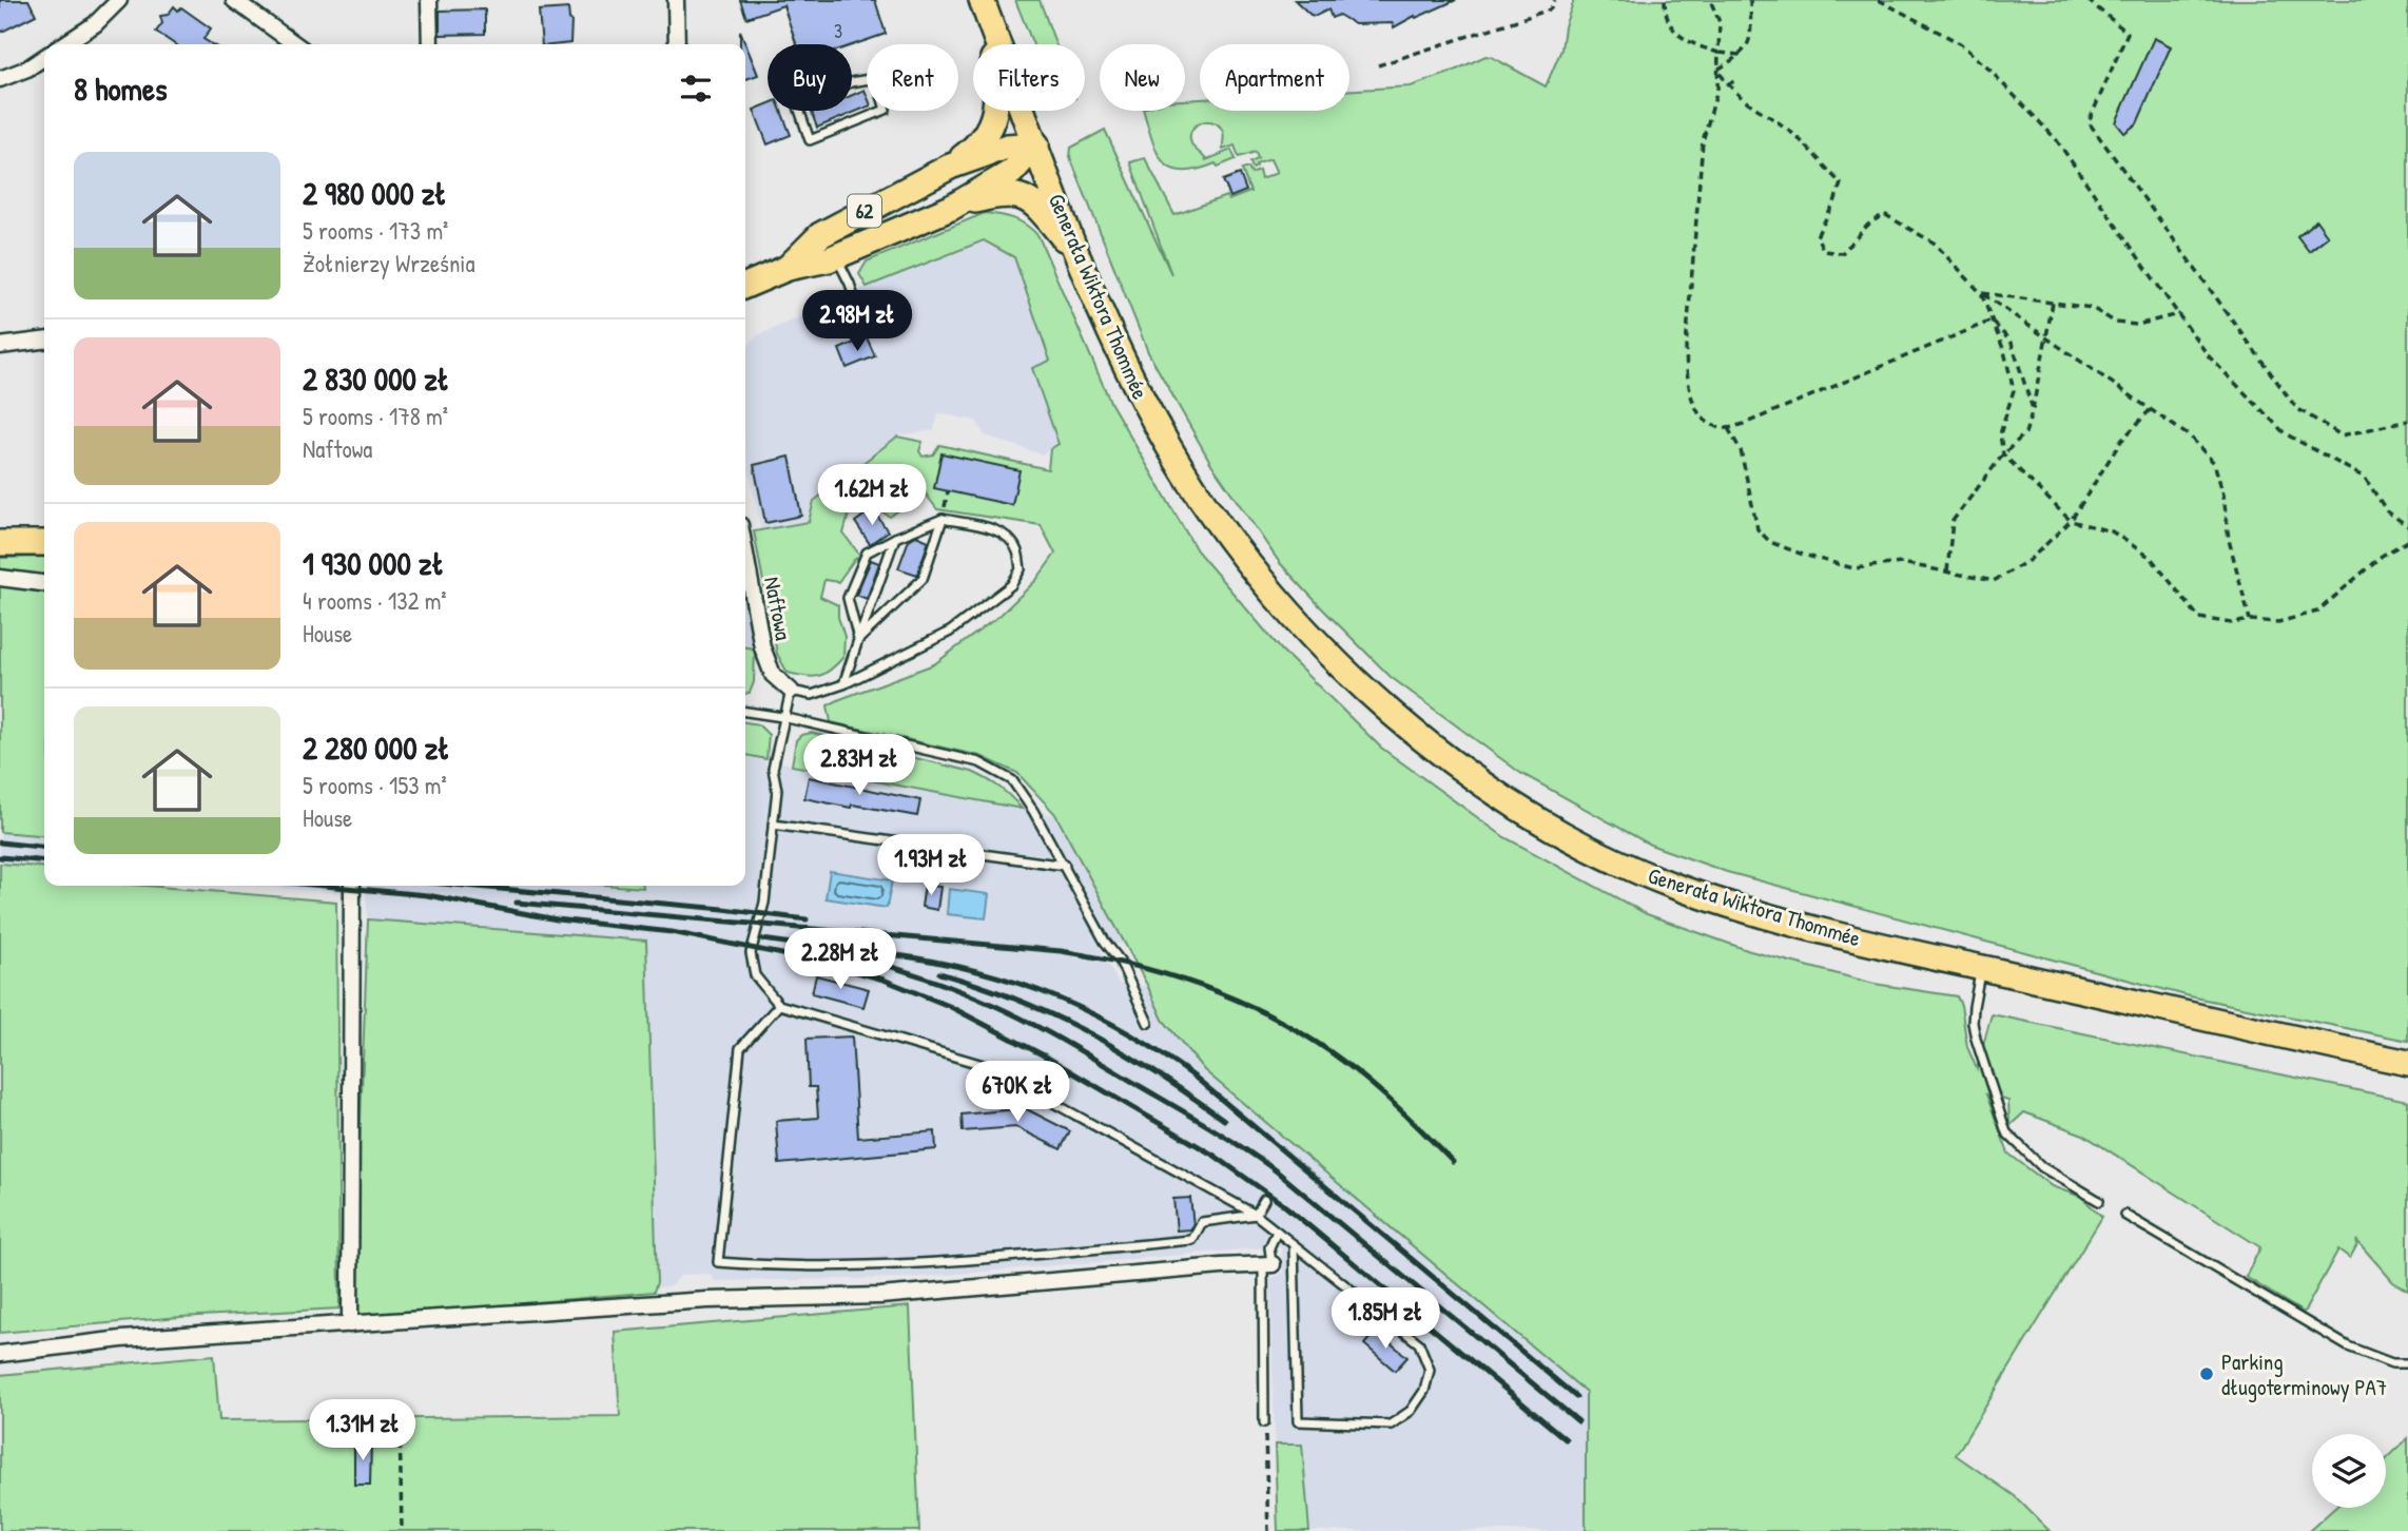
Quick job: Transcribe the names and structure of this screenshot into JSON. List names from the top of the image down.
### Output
{
  "streets": {
    "main road": ["62", "Generała Wiktora Thommée"],
    "street": ["Naftowa"]
  },
  "crossings": [
    ["62", "Generała Wiktora Thommée"]
  ],
  "places": ["Parking długoterminowy PA7"],
  "house_numbers": ["3"],
  "page": {
    "chip": [
      "Buy",
      "Rent",
      "Filters",
      "New",
      "Apartment"
    ],
    "heading": "8 homes",
    "list": [
      {
        "name": "2 980 000 zł",
        "note": "5 rooms · 173 m² · Żołnierzy Września"
      },
      {
        "name": "2 830 000 zł",
        "note": "5 rooms · 178 m² · Naftowa"
      },
      {
        "name": "1 930 000 zł",
        "note": "4 rooms · 132 m² · House"
      },
      {
        "name": "2 280 000 zł",
        "note": "5 rooms · 153 m² · House"
      }
    ],
    "price": [
      "2.98M zł",
      "1.62M zł",
      "2.83M zł",
      "1.93M zł",
      "2.28M zł",
      "670K zł",
      "1.85M zł",
      "1.31M zł"
    ]
  }
}
